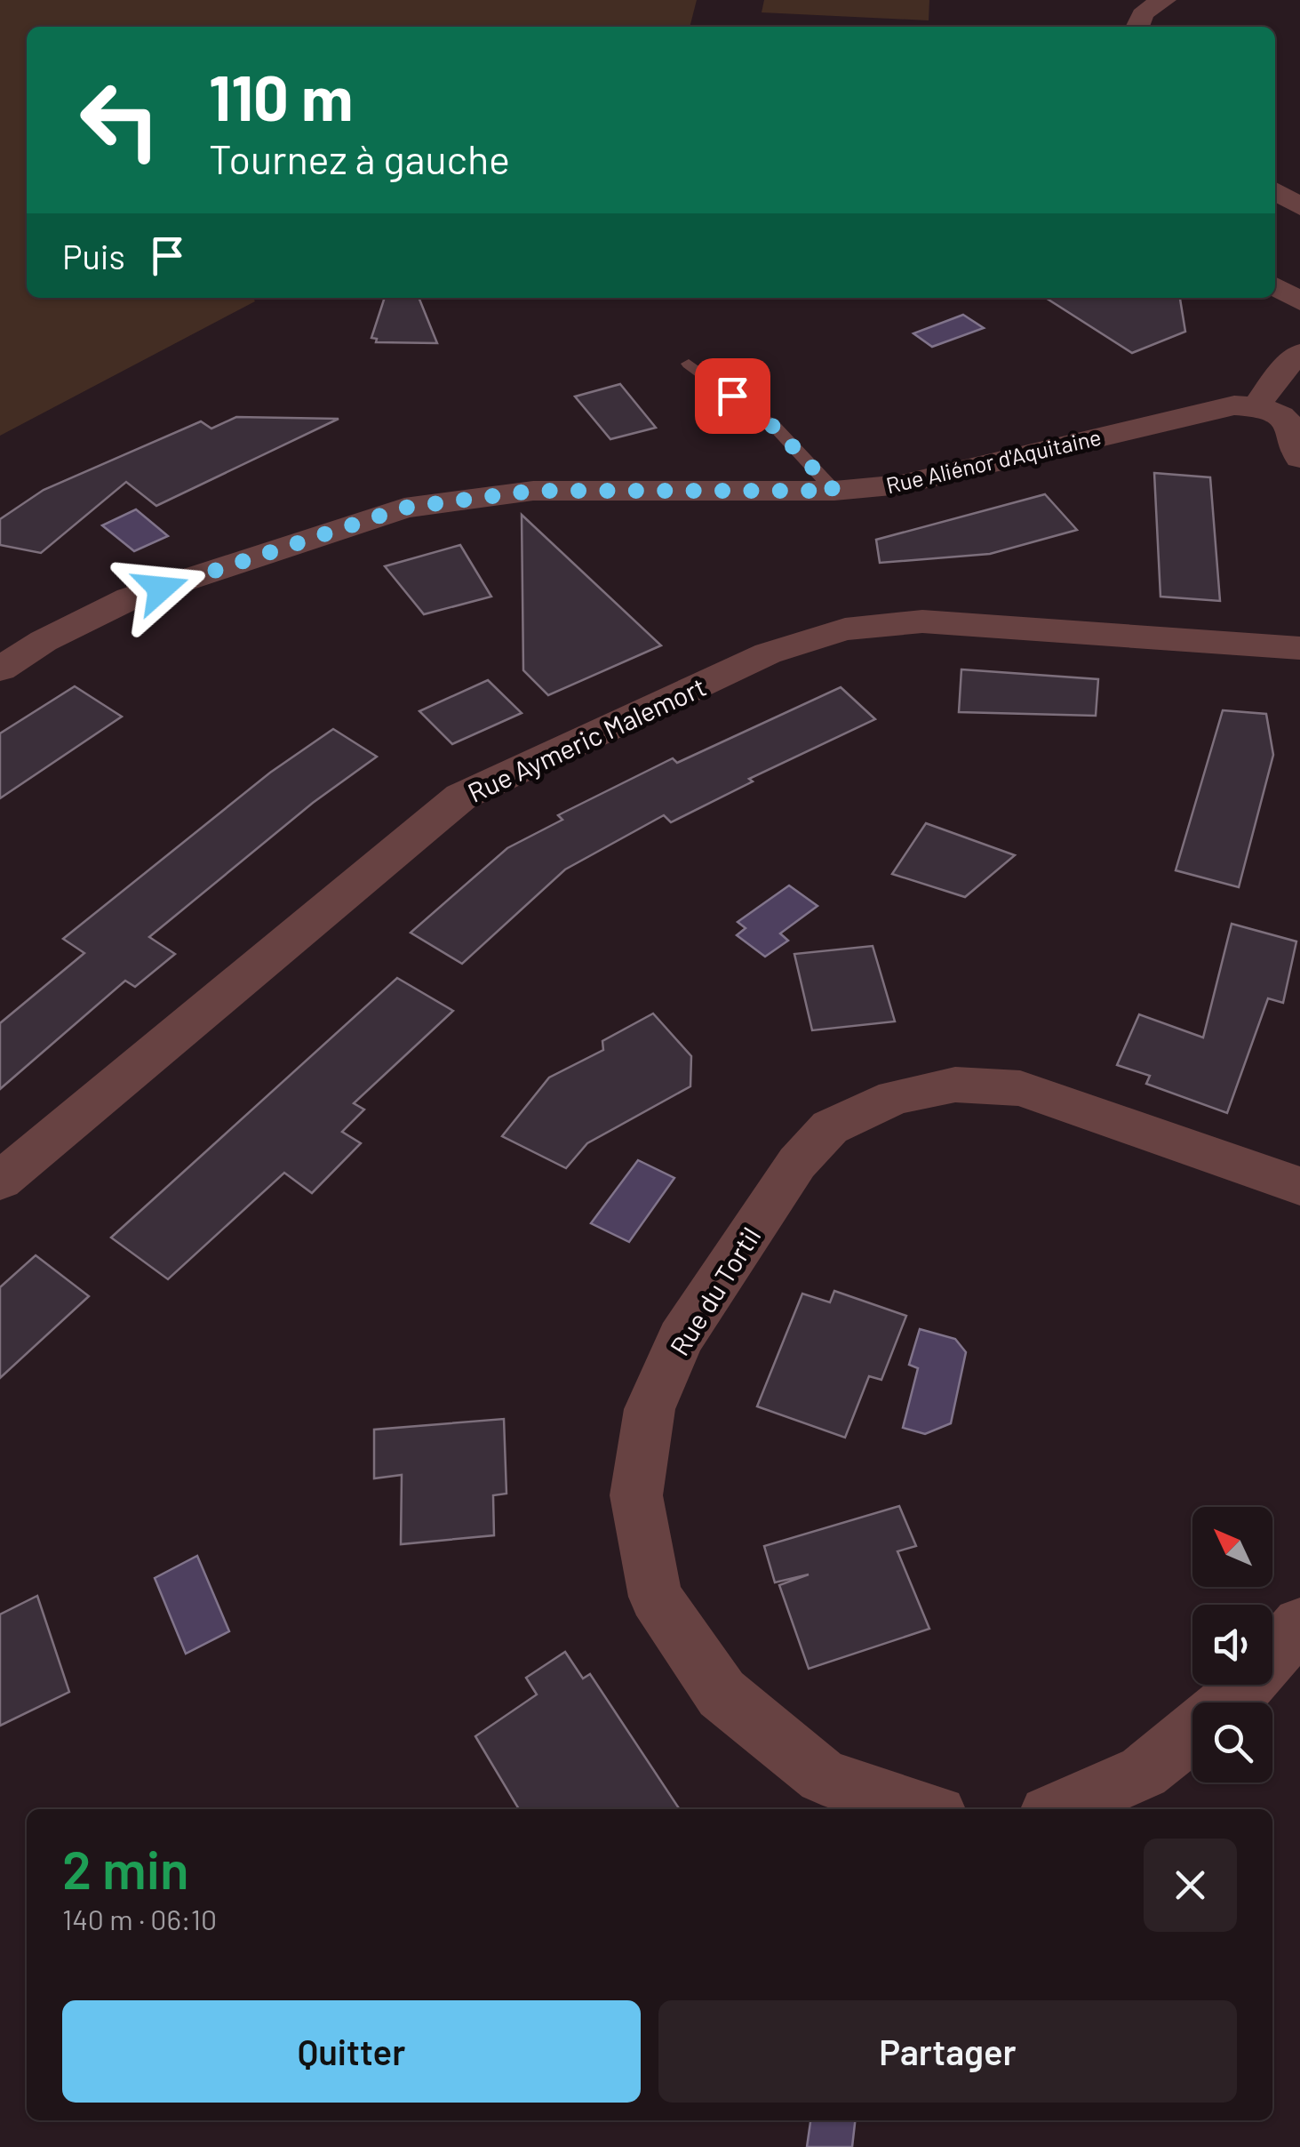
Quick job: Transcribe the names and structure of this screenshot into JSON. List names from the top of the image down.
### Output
{
  "streets": {
    "street": ["Rue Aliénor d'Aquitaine", "Rue Aymeric Malemort", "Rue du Tortil"]
  },
  "north": "top left",
  "page": {
    "turn": ["110 m", "Tournez à gauche"],
    "then": "Puis",
    "heading": ["2 min", "140 m · 06:10"],
    "buttons": ["Quitter", "Partager"]
  }
}
